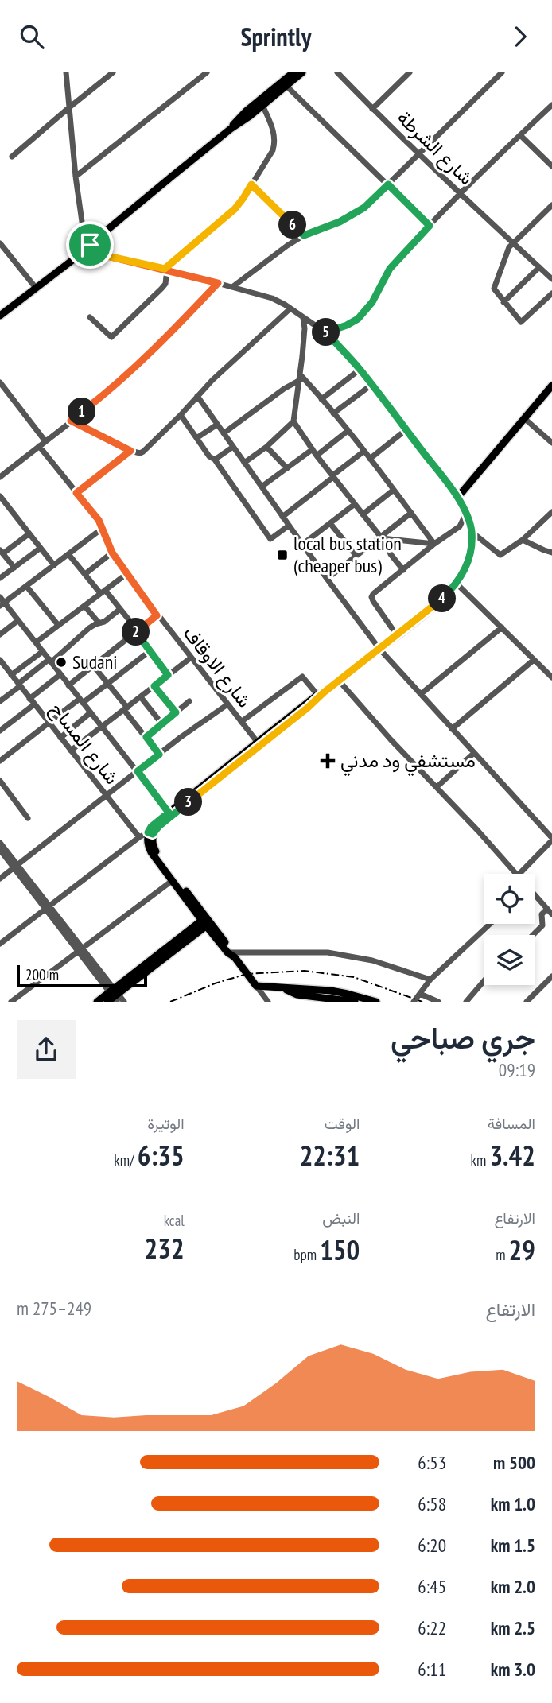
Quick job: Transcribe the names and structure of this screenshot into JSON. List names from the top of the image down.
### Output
{
  "streets": {
    "street": ["شارع الشرطة", "شارع الاوقاف", "شارع المساح"]
  },
  "places": {
    "transit": ["local bus station (cheaper bus)"],
    "other": ["Sudani"],
    "health": ["مستشفي ود مدني"]
  },
  "scale_bar": "200 m",
  "page": {
    "header": "Sprintly",
    "pins": [
      "6",
      "5",
      "1",
      "4",
      "2",
      "3"
    ],
    "scale": "200 m",
    "heading": ["جري صباحي", "09:19"],
    "stats": [
      ["المسافة", "3.42 km"],
      ["الوقت", "22:31"],
      ["الوتيرة", "6:35 /km"],
      ["الارتفاع", "29 m"],
      ["النبض", "150 bpm"],
      ["kcal", "232"]
    ],
    "chart": ["الارتفاع", "249–275 m"],
    "list": [
      {
        "name": "500 m",
        "note": "6:53"
      },
      {
        "name": "1.0 km",
        "note": "6:58"
      },
      {
        "name": "1.5 km",
        "note": "6:20"
      },
      {
        "name": "2.0 km",
        "note": "6:45"
      },
      {
        "name": "2.5 km",
        "note": "6:22"
      },
      {
        "name": "3.0 km",
        "note": "6:11"
      }
    ]
  }
}
